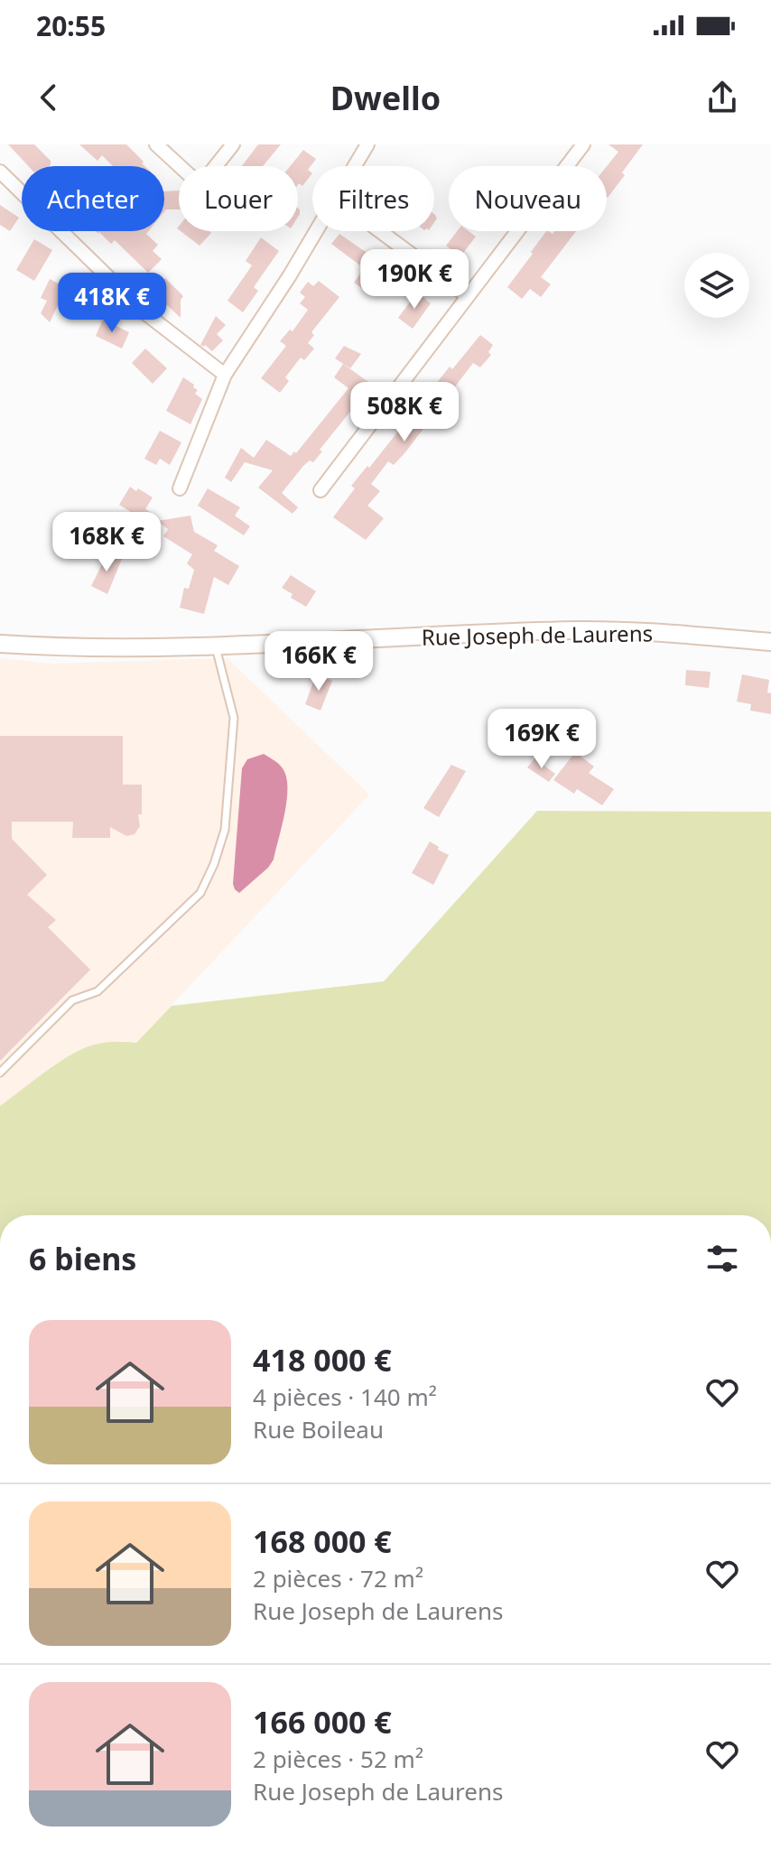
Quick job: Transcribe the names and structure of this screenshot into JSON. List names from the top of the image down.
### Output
{
  "streets": {
    "main road": ["Rue Joseph de Laurens"]
  },
  "page": {
    "status": "20:55",
    "header": "Dwello",
    "chip": [
      "Acheter",
      "Louer",
      "Filtres",
      "Nouveau"
    ],
    "price": [
      "190K €",
      "418K €",
      "508K €",
      "168K €",
      "166K €",
      "169K €"
    ],
    "heading": "6 biens",
    "list": [
      {
        "name": "418 000 €",
        "note": "4 pièces · 140 m² · Rue Boileau"
      },
      {
        "name": "168 000 €",
        "note": "2 pièces · 72 m² · Rue Joseph de Laurens"
      },
      {
        "name": "166 000 €",
        "note": "2 pièces · 52 m² · Rue Joseph de Laurens"
      }
    ]
  }
}
